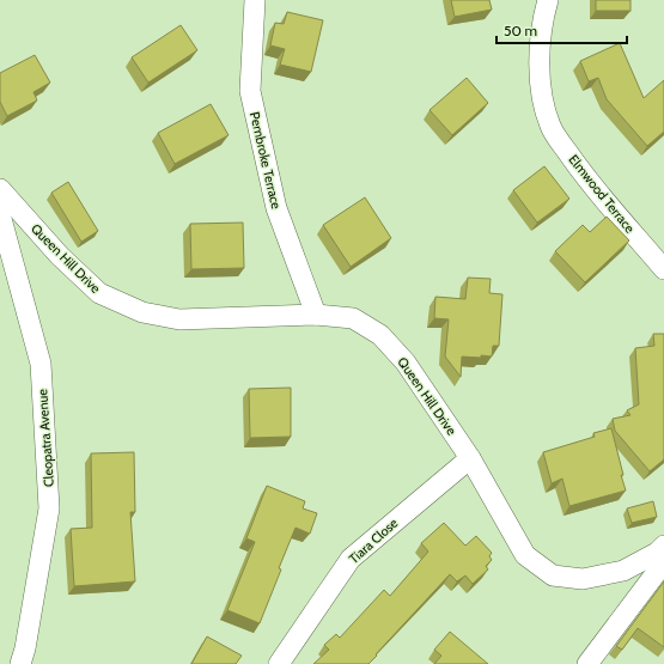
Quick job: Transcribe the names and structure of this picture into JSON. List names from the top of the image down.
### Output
{
  "streets": {
    "street": [
      "Pembroke Terrace",
      "Elmwood Terrace",
      "Queen Hill Drive",
      "Cleopatra Avenue",
      "Tiara Close"
    ]
  },
  "crossings": [
    ["Pembroke Terrace", "Queen Hill Drive"],
    ["Queen Hill Drive", "Tiara Close"]
  ],
  "scale_bar": "50 m"
}
